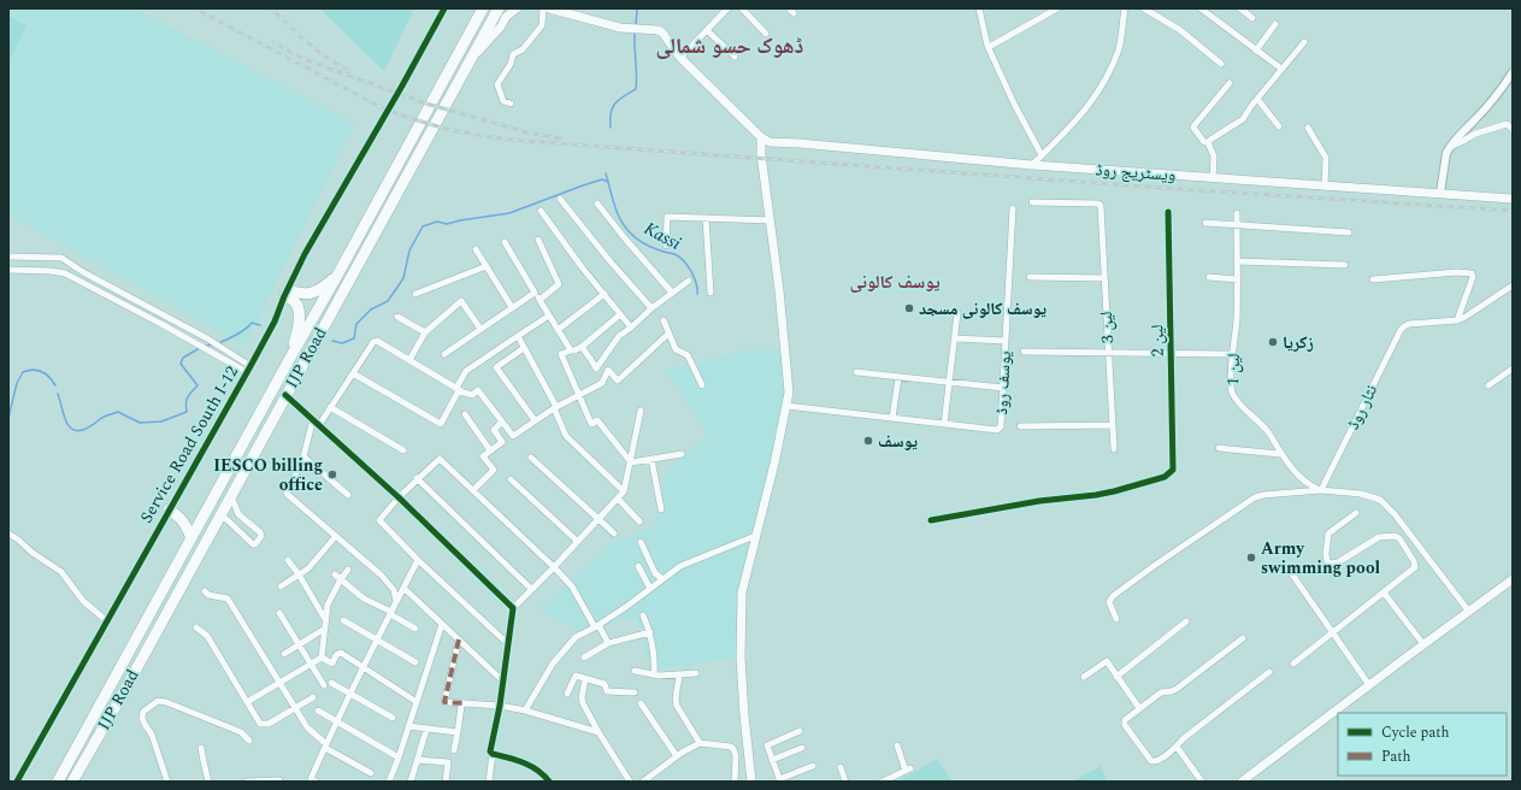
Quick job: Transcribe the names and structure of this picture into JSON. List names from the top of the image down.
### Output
{
  "streets": {
    "highway": ["IJP Road"],
    "main road": ["ویسٹریج روڈ"],
    "street": [
      "لین 3",
      "لین 2",
      "لین 1",
      "یوسف روڈ",
      "نثار روڈ",
      "Service Road South I-12"
    ]
  },
  "crossings": [
    ["لین 1", "نثار روڈ"]
  ],
  "districts": ["ڈھوک حسو شمالی", "یوسف کالونی"],
  "water": ["Kassi"],
  "places": [
    "یوسف کالونی مسجد",
    "زکریا",
    "یوسف",
    "IESCO billing office",
    "Army swimming pool"
  ],
  "legend": ["Cycle path", "Path"]
}
